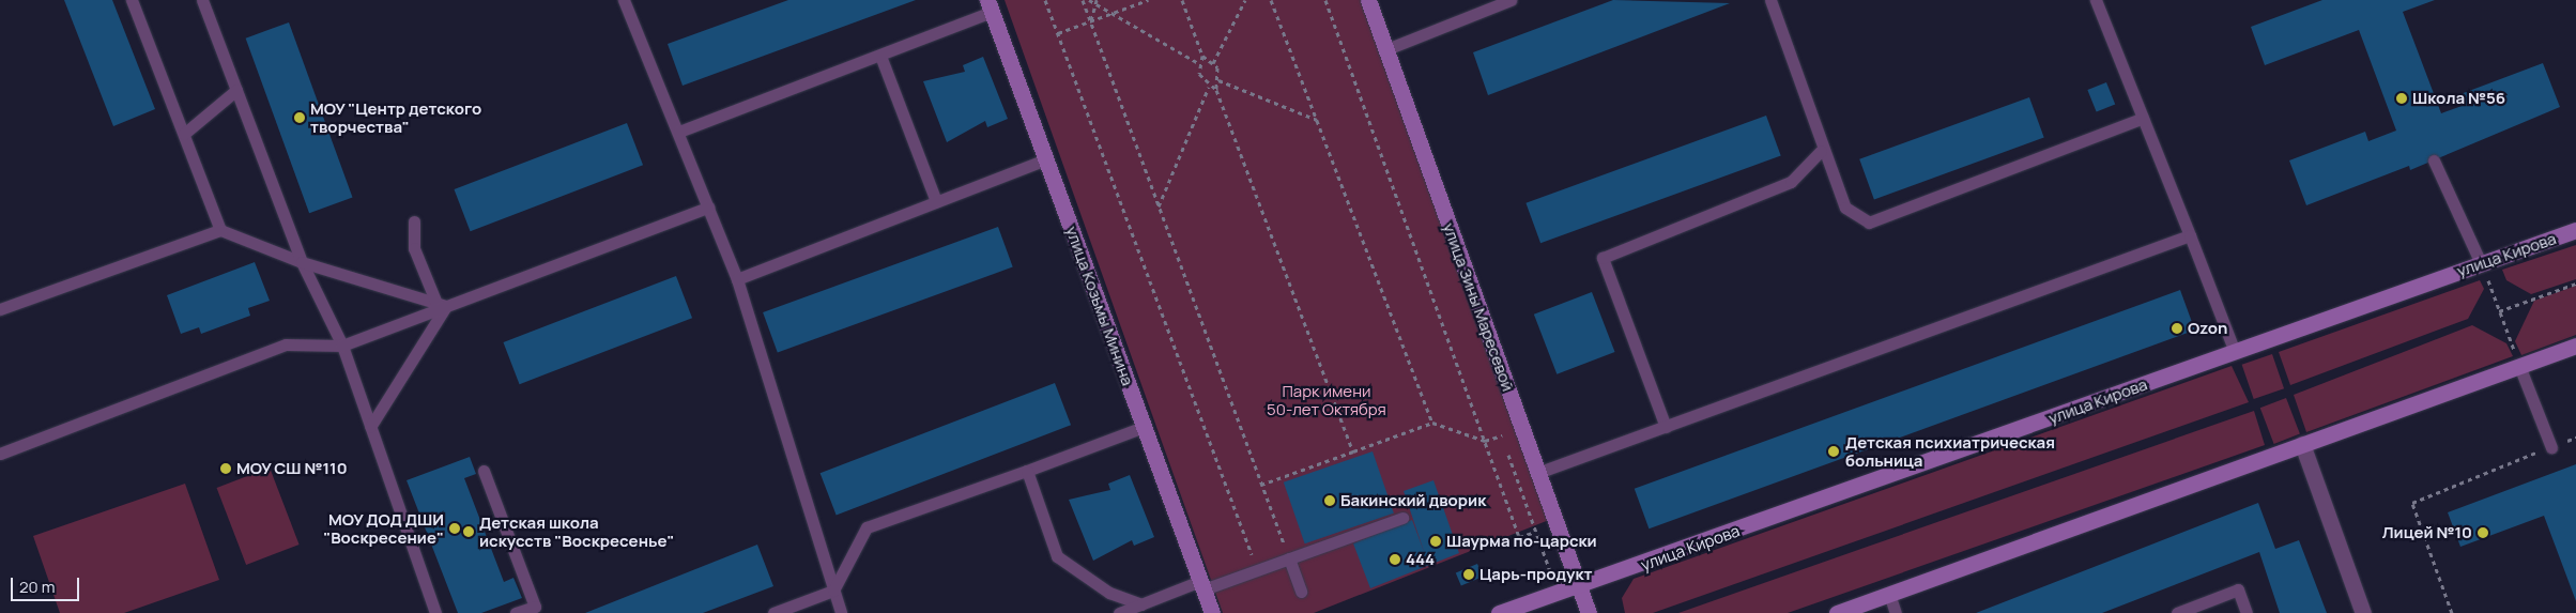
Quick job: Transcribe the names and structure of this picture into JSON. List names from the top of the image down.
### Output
{
  "streets": {
    "main road": ["улица Кирова", "улица Козьмы Минина", "улица Зины Маресевой"]
  },
  "crossings": [
    ["улица Кирова", "улица Зины Маресевой"]
  ],
  "parks": ["Парк имени 50-лет Октября"],
  "places": [
    "Школа №56",
    "МОУ \"Центр детского творчества\"",
    "Ozon",
    "Детская психиатрическая больница",
    "МОУ СШ №110",
    "Бакинский дворик",
    "МОУ ДОД ДШИ \"Воскресение\"",
    "Детская школа искусств \"Воскресенье\"",
    "Лицей №10",
    "Шаурма по-царски",
    "444",
    "Царь-продукт"
  ],
  "scale_bar": "20 m"
}
